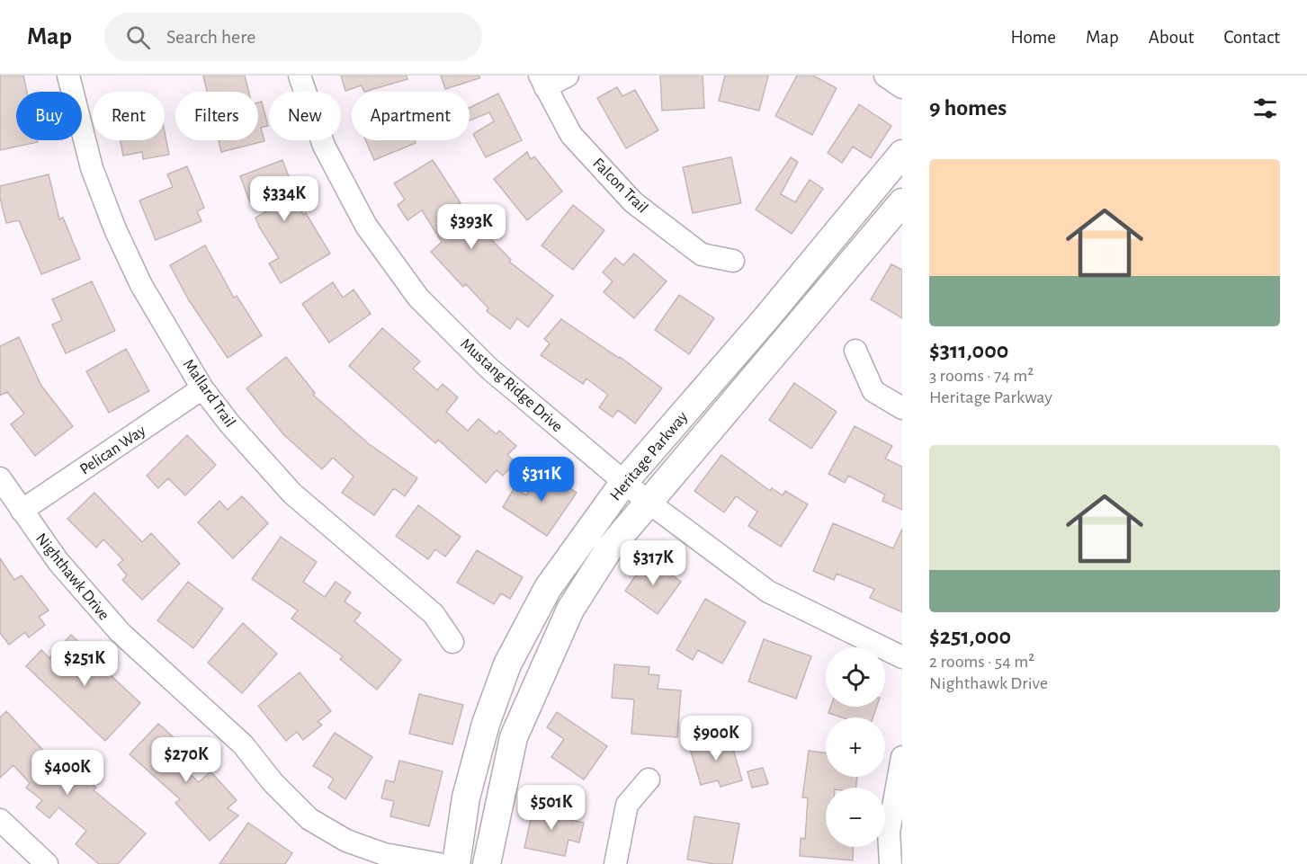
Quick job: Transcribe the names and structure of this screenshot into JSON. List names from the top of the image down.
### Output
{
  "streets": {
    "main road": ["Heritage Parkway"],
    "street": [
      "Falcon Trail",
      "Mustang Ridge Drive",
      "Mallard Trail",
      "Pelican Way",
      "Nighthawk Drive"
    ]
  },
  "crossings": [
    ["Mustang Ridge Drive", "Heritage Parkway"],
    ["Mallard Trail", "Pelican Way"],
    ["Pelican Way", "Nighthawk Drive"]
  ],
  "page": {
    "header": "Map",
    "search": "Search here",
    "nav": [
      "Home",
      "Map",
      "About",
      "Contact"
    ],
    "heading": "9 homes",
    "chip": [
      "Buy",
      "Rent",
      "Filters",
      "New",
      "Apartment"
    ],
    "list": [
      {
        "name": "$311,000",
        "note": "3 rooms · 74 m² · Heritage Parkway"
      },
      {
        "name": "$251,000",
        "note": "2 rooms · 54 m² · Nighthawk Drive"
      }
    ],
    "price": [
      "$334K",
      "$393K",
      "$311K",
      "$317K",
      "$251K",
      "$900K",
      "$270K",
      "$400K",
      "$501K"
    ],
    "map_buttons": ["+", "−"]
  }
}
